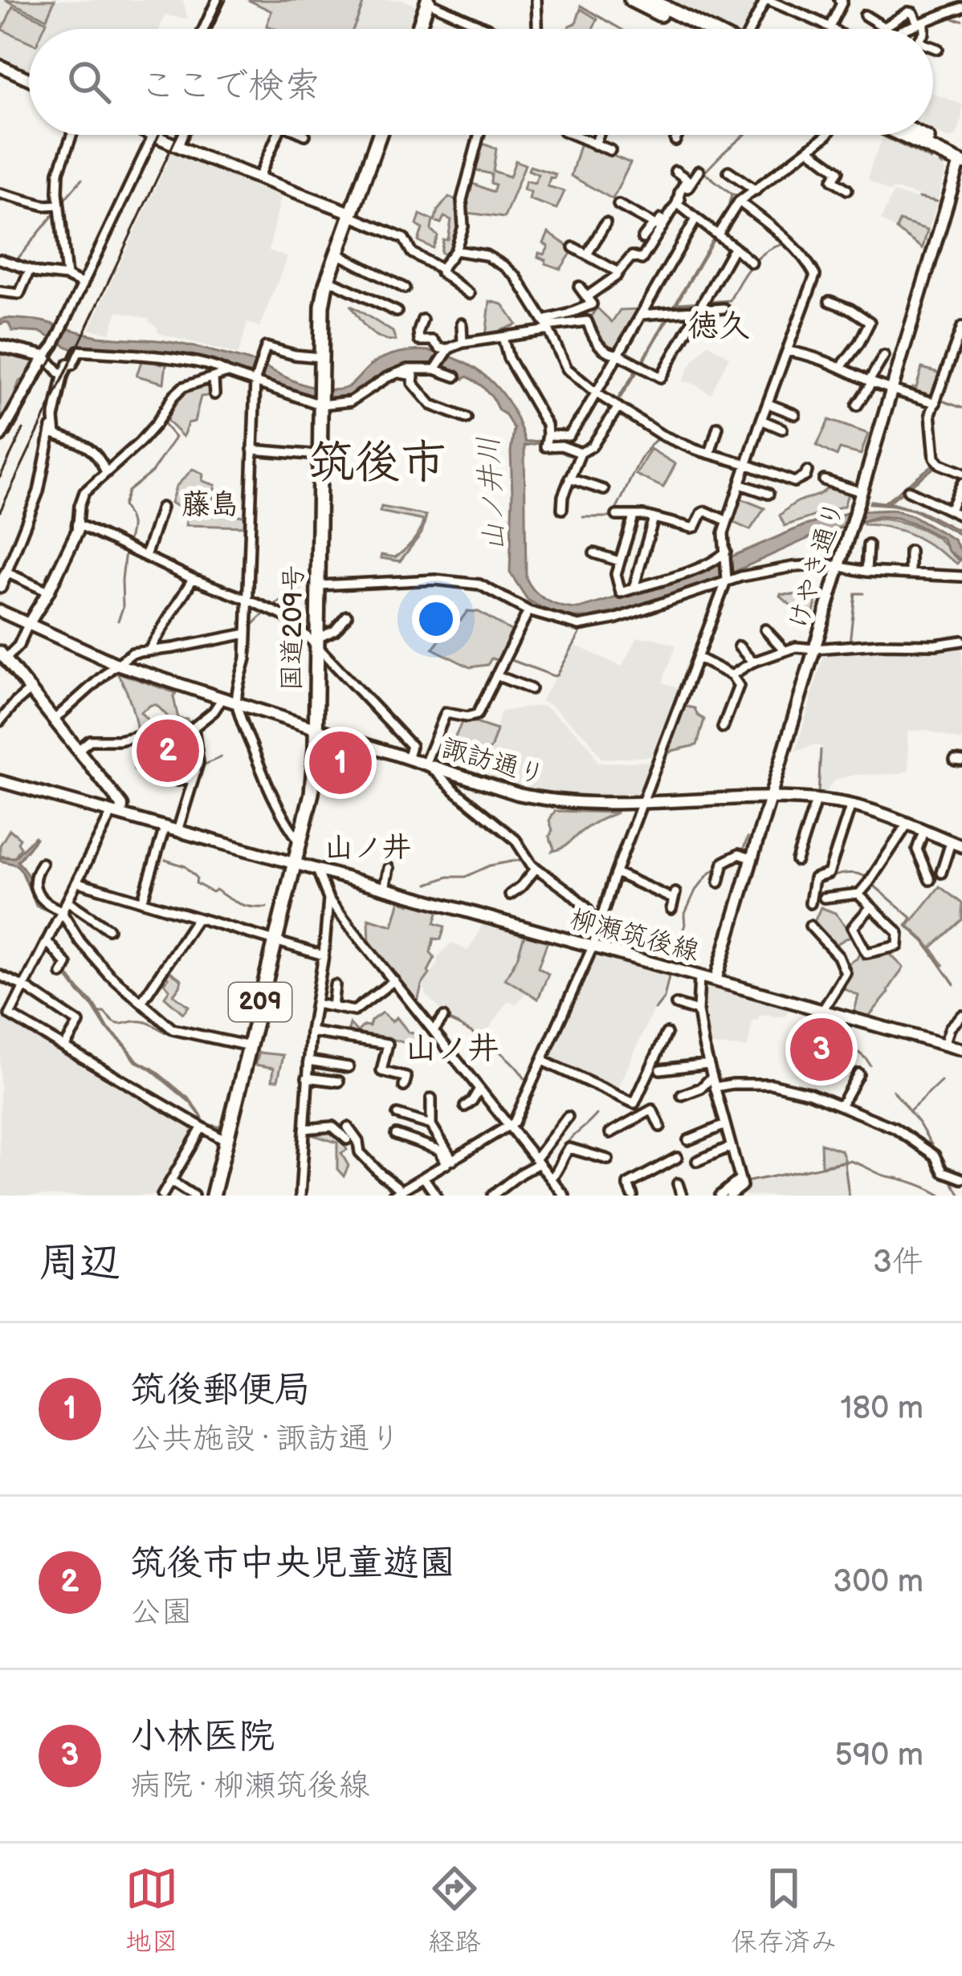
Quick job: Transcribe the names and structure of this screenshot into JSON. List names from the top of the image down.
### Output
{
  "streets": {
    "highway": ["国道209号", "209"],
    "street": ["けやき通り", "諏訪通り", "柳瀬筑後線"]
  },
  "crossings": [
    ["けやき通り", "諏訪通り"],
    ["けやき通り", "柳瀬筑後線"],
    ["国道209号", "諏訪通り"],
    ["国道209号", "柳瀬筑後線"]
  ],
  "districts": [
    "徳久",
    "筑後市",
    "藤島",
    "山ノ井",
    "山ノ井"
  ],
  "water": ["山ノ井川"],
  "page": {
    "search": "ここで検索",
    "pins": ["2", "1", "3"],
    "heading": ["周辺", "3件"],
    "list": [
      {
        "mark": "1",
        "name": "筑後郵便局",
        "note": "公共施設 · 諏訪通り",
        "value": "180 m"
      },
      {
        "mark": "2",
        "name": "筑後市中央児童遊園",
        "note": "公園",
        "value": "300 m"
      },
      {
        "mark": "3",
        "name": "小林医院",
        "note": "病院 · 柳瀬筑後線",
        "value": "590 m"
      }
    ],
    "nav": ["地図", "経路", "保存済み"]
  }
}
